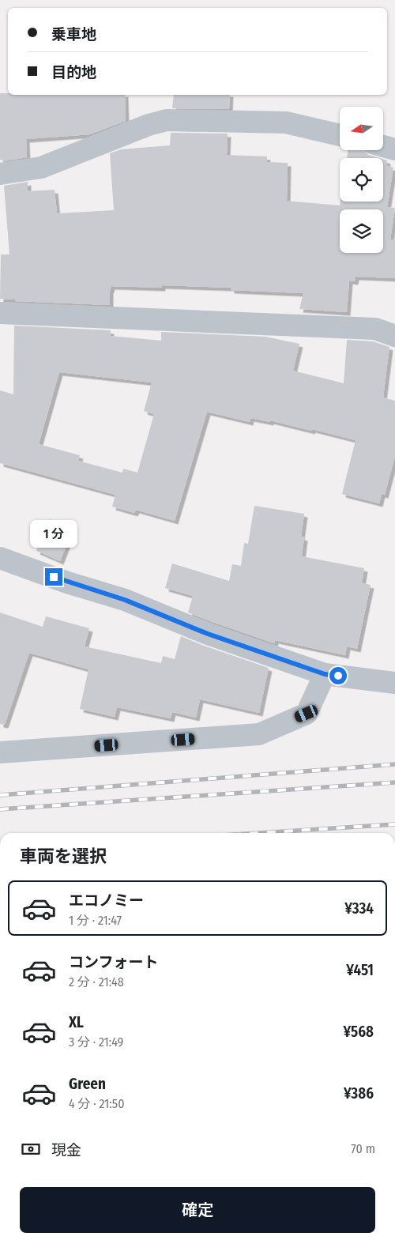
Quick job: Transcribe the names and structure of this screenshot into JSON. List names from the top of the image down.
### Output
{
  "north": "left",
  "page": {
    "banner": ["乗車地", "目的地"],
    "bubble": "1 分",
    "heading": "車両を選択",
    "list": [
      {
        "name": "エコノミー",
        "note": "1 分 · 21:47",
        "value": "¥334"
      },
      {
        "name": "コンフォート",
        "note": "2 分 · 21:48",
        "value": "¥451"
      },
      {
        "name": "XL",
        "note": "3 分 · 21:49",
        "value": "¥568"
      },
      {
        "name": "Green",
        "note": "4 分 · 21:50",
        "value": "¥386"
      }
    ],
    "pay": ["現金", "70 m"],
    "buttons": "確定"
  }
}
